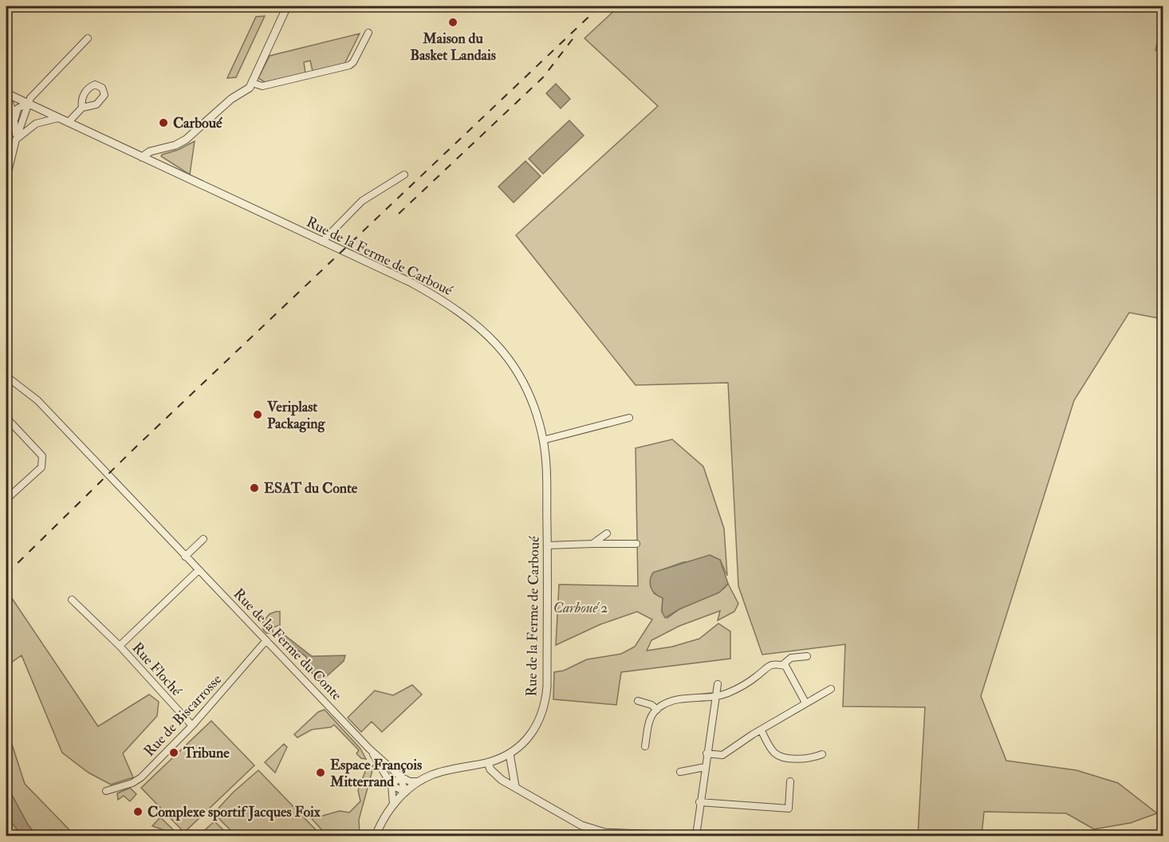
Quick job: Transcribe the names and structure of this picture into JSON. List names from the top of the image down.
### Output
{
  "streets": {
    "street": [
      "Rue de la Ferme de Carboué",
      "Rue de la Ferme du Conte",
      "Rue Floché",
      "Rue de Biscarrosse"
    ]
  },
  "crossings": [
    ["Rue de la Ferme de Carboué", "Rue de la Ferme du Conte"],
    ["Rue de la Ferme du Conte", "Rue Floché"],
    ["Rue de la Ferme du Conte", "Rue de Biscarrosse"],
    ["Rue Floché", "Rue de Biscarrosse"]
  ],
  "parks": ["Carboué 2"],
  "places": [
    "Maison du Basket Landais",
    "Carboué",
    "Veriplast Packaging",
    "ESAT du Conte",
    "Tribune",
    "Espace François Mitterrand",
    "Complexe sportif Jacques Foix"
  ]
}
